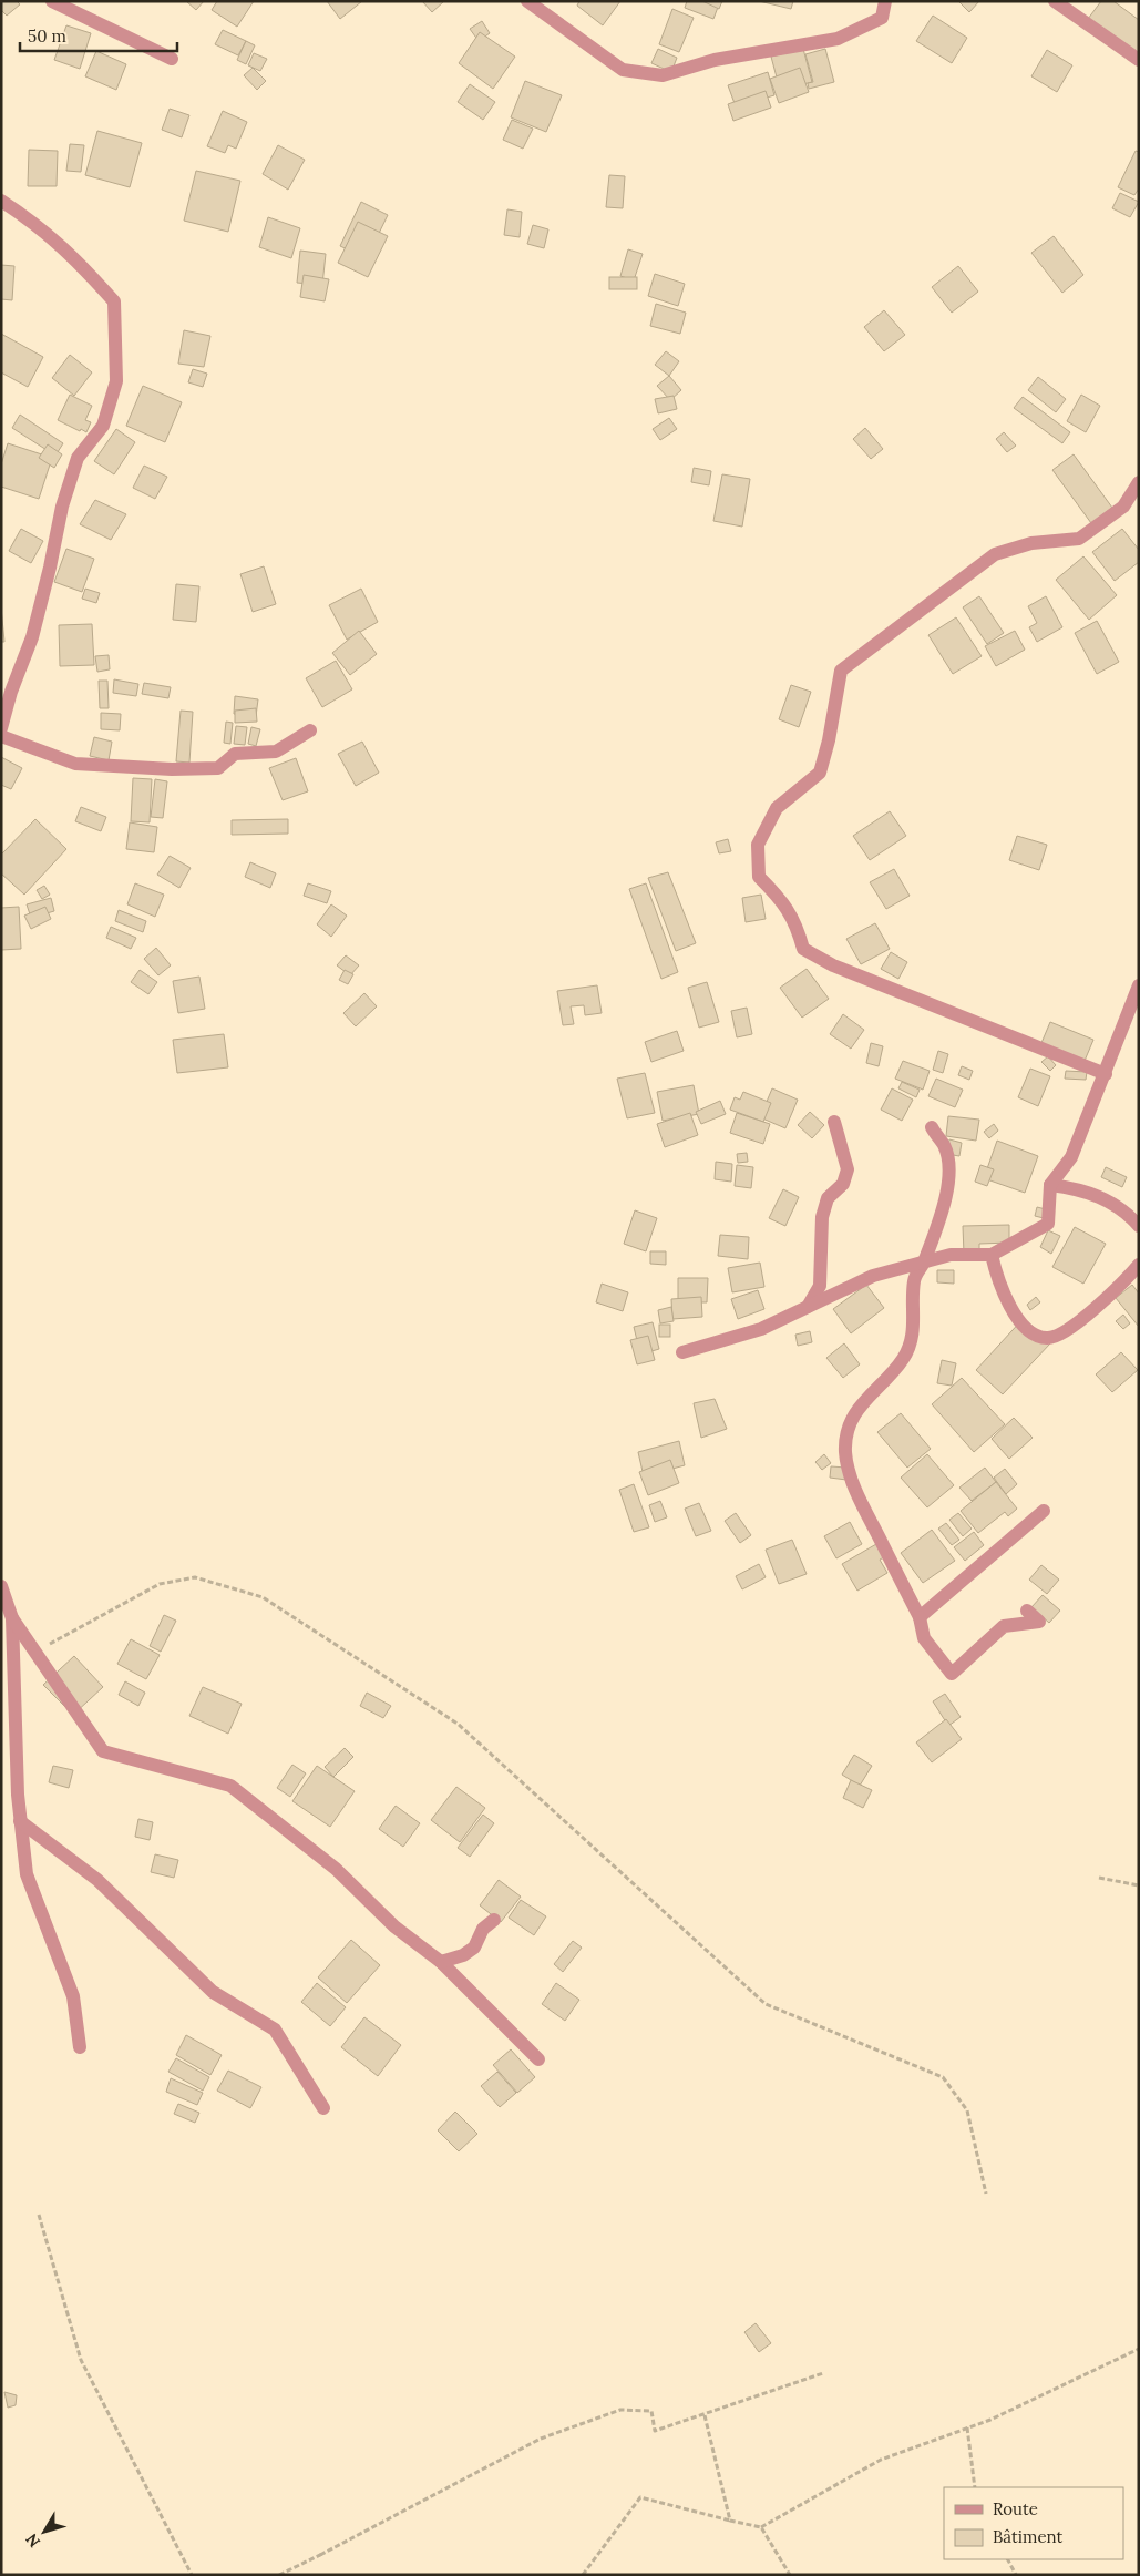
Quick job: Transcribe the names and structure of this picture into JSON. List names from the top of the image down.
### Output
{
  "legend": ["Route", "Bâtiment"],
  "scale_bar": "50 m",
  "north": "bottom left"
}
